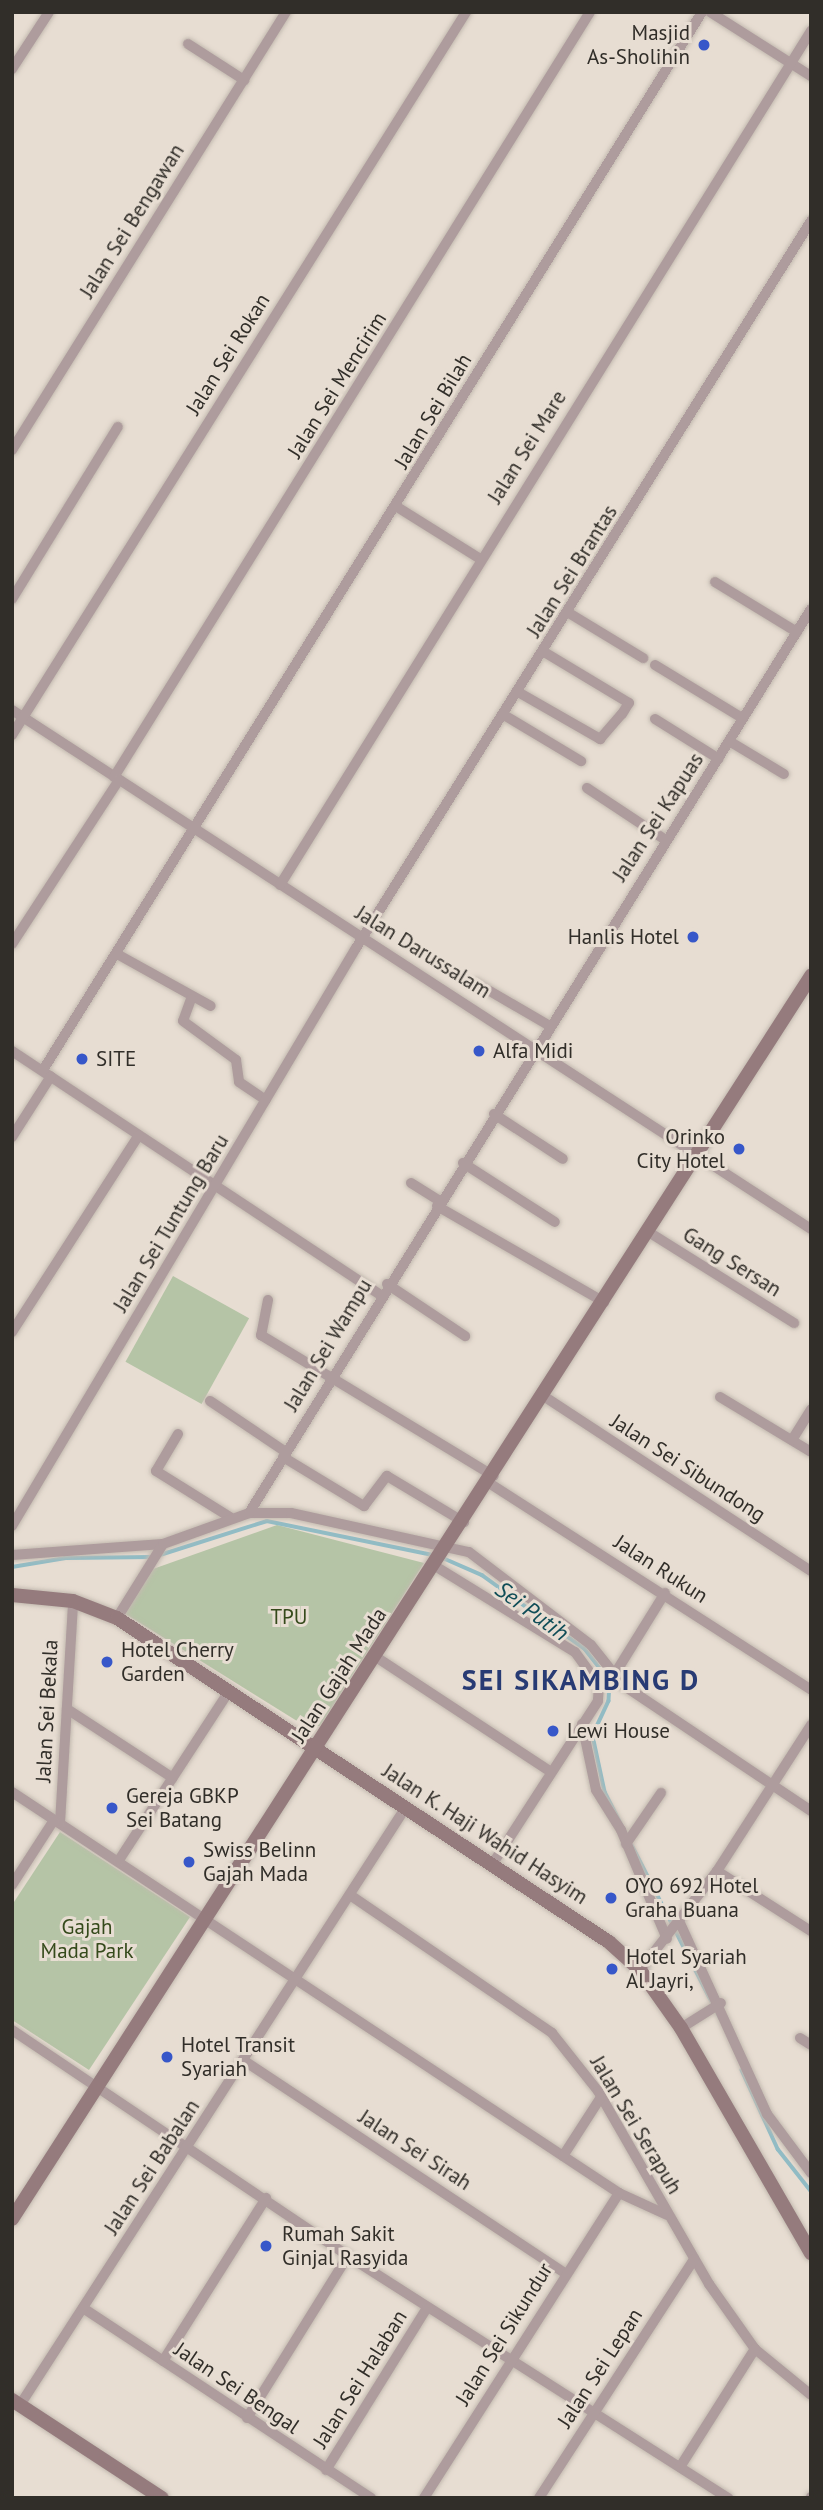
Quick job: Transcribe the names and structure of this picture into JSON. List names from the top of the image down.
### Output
{
  "streets": {
    "street": [
      "Jalan Sei Bengawan",
      "Jalan Sei Rokan",
      "Jalan Sei Mencirim",
      "Jalan Sei Bilah",
      "Jalan Sei Mare",
      "Jalan Sei Brantas",
      "Jalan Sei Kapuas",
      "Jalan Darussalam",
      "Jalan Sei Tuntung Baru",
      "Gang Sersan",
      "Jalan Sei Wampu",
      "Jalan Sei Sibundong",
      "Jalan Rukun",
      "Jalan Gajah Mada",
      "Jalan Sei Bekala",
      "Jalan K. Haji Wahid Hasyim",
      "Jalan Sei Serapuh",
      "Jalan Sei Sirah",
      "Jalan Sei Babalan",
      "Jalan Sei Sikundur",
      "Jalan Sei Lepan",
      "Jalan Sei Halaban",
      "Jalan Sei Bengal"
    ]
  },
  "crossings": [
    ["Jalan Sei Rokan", "Jalan Darussalam"],
    ["Jalan Sei Mencirim", "Jalan Darussalam"],
    ["Jalan Sei Bilah", "Jalan Darussalam"],
    ["Jalan Sei Mare", "Jalan Darussalam"],
    ["Jalan Sei Brantas", "Jalan Darussalam"],
    ["Jalan Sei Brantas", "Jalan Sei Tuntung Baru"],
    ["Jalan Sei Kapuas", "Jalan Darussalam"],
    ["Jalan Sei Kapuas", "Jalan Sei Wampu"],
    ["Jalan Darussalam", "Jalan Sei Tuntung Baru"],
    ["Jalan Darussalam", "Jalan Sei Wampu"],
    ["Jalan Darussalam", "Jalan Gajah Mada"],
    ["Gang Sersan", "Jalan Gajah Mada"],
    ["Jalan Sei Wampu", "Jalan Rukun"],
    ["Jalan Sei Sibundong", "Jalan Gajah Mada"],
    ["Jalan Rukun", "Jalan Gajah Mada"],
    ["Jalan Gajah Mada", "Jalan K. Haji Wahid Hasyim"],
    ["Jalan Sei Bekala", "Jalan K. Haji Wahid Hasyim"],
    ["Jalan K. Haji Wahid Hasyim", "Jalan Sei Babalan"],
    ["Jalan Sei Serapuh", "Jalan Sei Babalan"],
    ["Jalan Sei Serapuh", "Jalan Sei Lepan"],
    ["Jalan Sei Sirah", "Jalan Sei Babalan"],
    ["Jalan Sei Sirah", "Jalan Sei Sikundur"],
    ["Jalan Sei Babalan", "Jalan Sei Bengal"],
    ["Jalan Sei Halaban", "Jalan Sei Bengal"]
  ],
  "districts": ["SEI SIKAMBING D"],
  "water": ["Sei Putih"],
  "parks": ["TPU", "Gajah Mada Park"],
  "places": [
    "Masjid As-Sholihin",
    "Hanlis Hotel",
    "Alfa Midi",
    "SITE",
    "Orinko City Hotel",
    "Hotel Cherry Garden",
    "Lewi House",
    "Gereja GBKP Sei Batang",
    "Swiss Belinn Gajah Mada",
    "OYO 692 Hotel Graha Buana",
    "Hotel Syariah Al Jayri,",
    "Hotel Transit Syariah",
    "Rumah Sakit Ginjal Rasyida"
  ]
}
